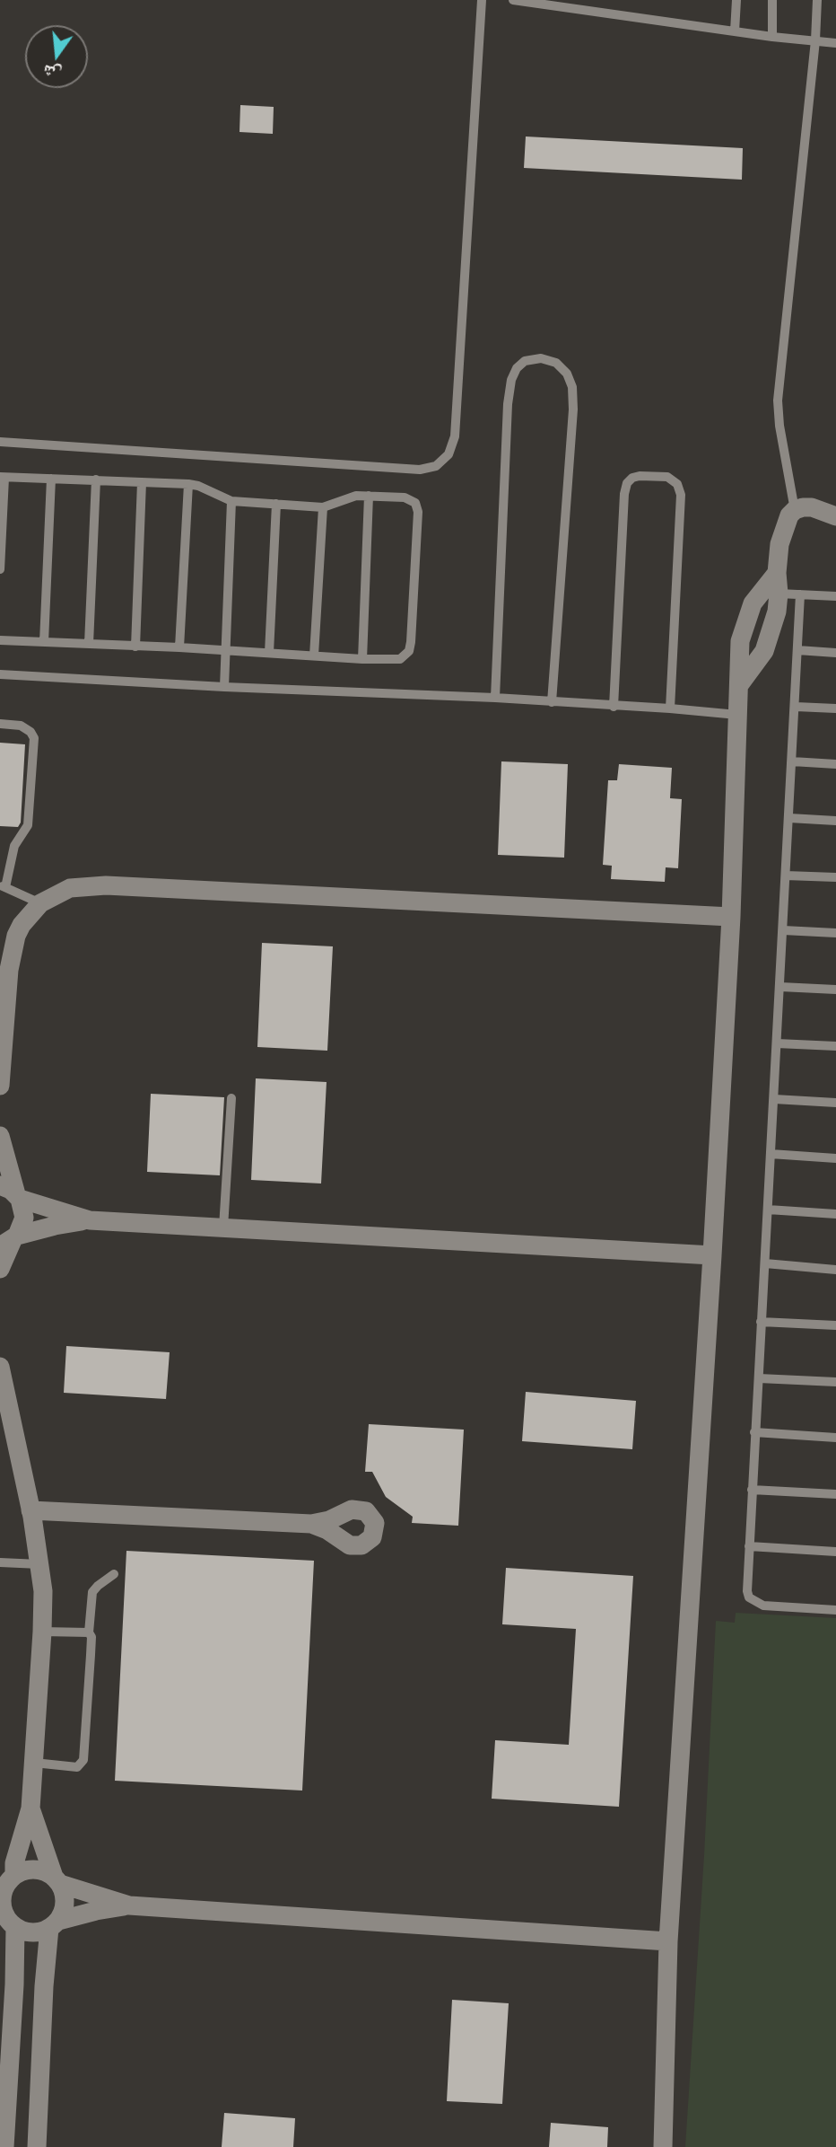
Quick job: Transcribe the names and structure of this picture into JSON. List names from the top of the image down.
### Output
{
  "north": "bottom"
}
